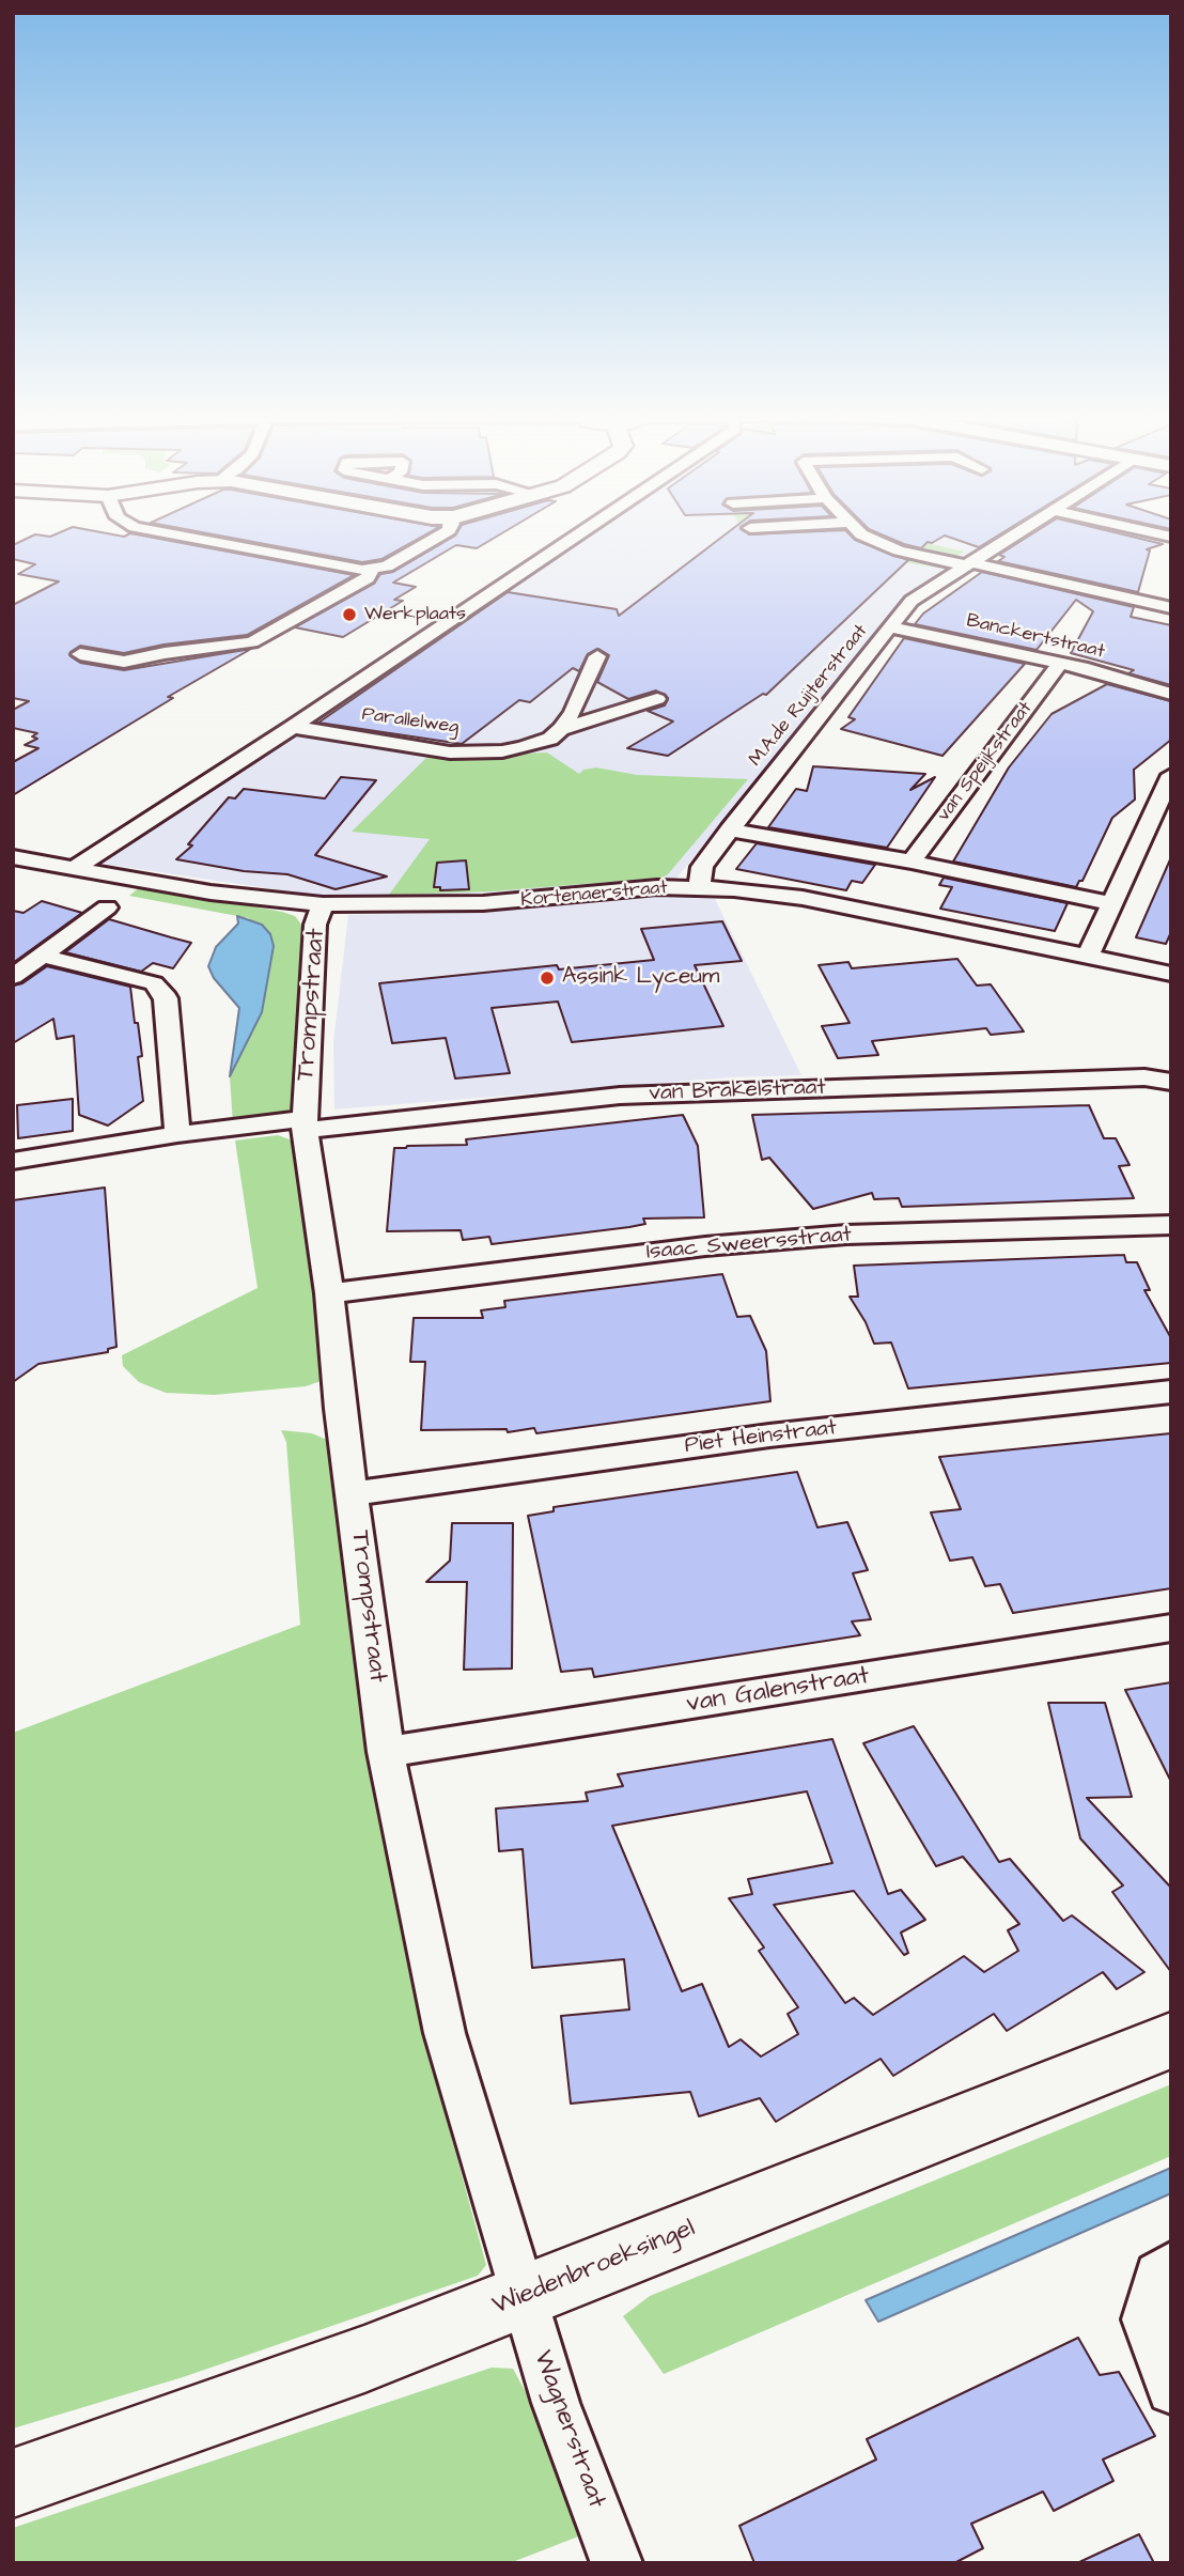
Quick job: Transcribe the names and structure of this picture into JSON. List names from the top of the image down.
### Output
{
  "streets": {
    "street": [
      "Banckertstraat",
      "M.A.de Ruijterstraat",
      "Parallelweg",
      "van Speijkstraat",
      "Kortenaerstraat",
      "Trompstraat",
      "van Brakelstraat",
      "Isaac Sweersstraat",
      "Piet Heinstraat",
      "van Galenstraat",
      "Wiedenbroeksingel",
      "Wagnerstraat"
    ]
  },
  "crossings": [
    ["Banckertstraat", "M.A.de Ruijterstraat"],
    ["Banckertstraat", "van Speijkstraat"],
    ["M.A.de Ruijterstraat", "Kortenaerstraat"],
    ["Parallelweg", "Kortenaerstraat"],
    ["Kortenaerstraat", "Trompstraat"],
    ["Trompstraat", "van Brakelstraat"],
    ["Trompstraat", "Isaac Sweersstraat"],
    ["Trompstraat", "Piet Heinstraat"],
    ["Trompstraat", "van Galenstraat"],
    ["Trompstraat", "Wiedenbroeksingel"],
    ["Trompstraat", "Wagnerstraat"],
    ["Wiedenbroeksingel", "Wagnerstraat"]
  ],
  "places": ["Werkplaats", "Assink Lyceum"]
}
